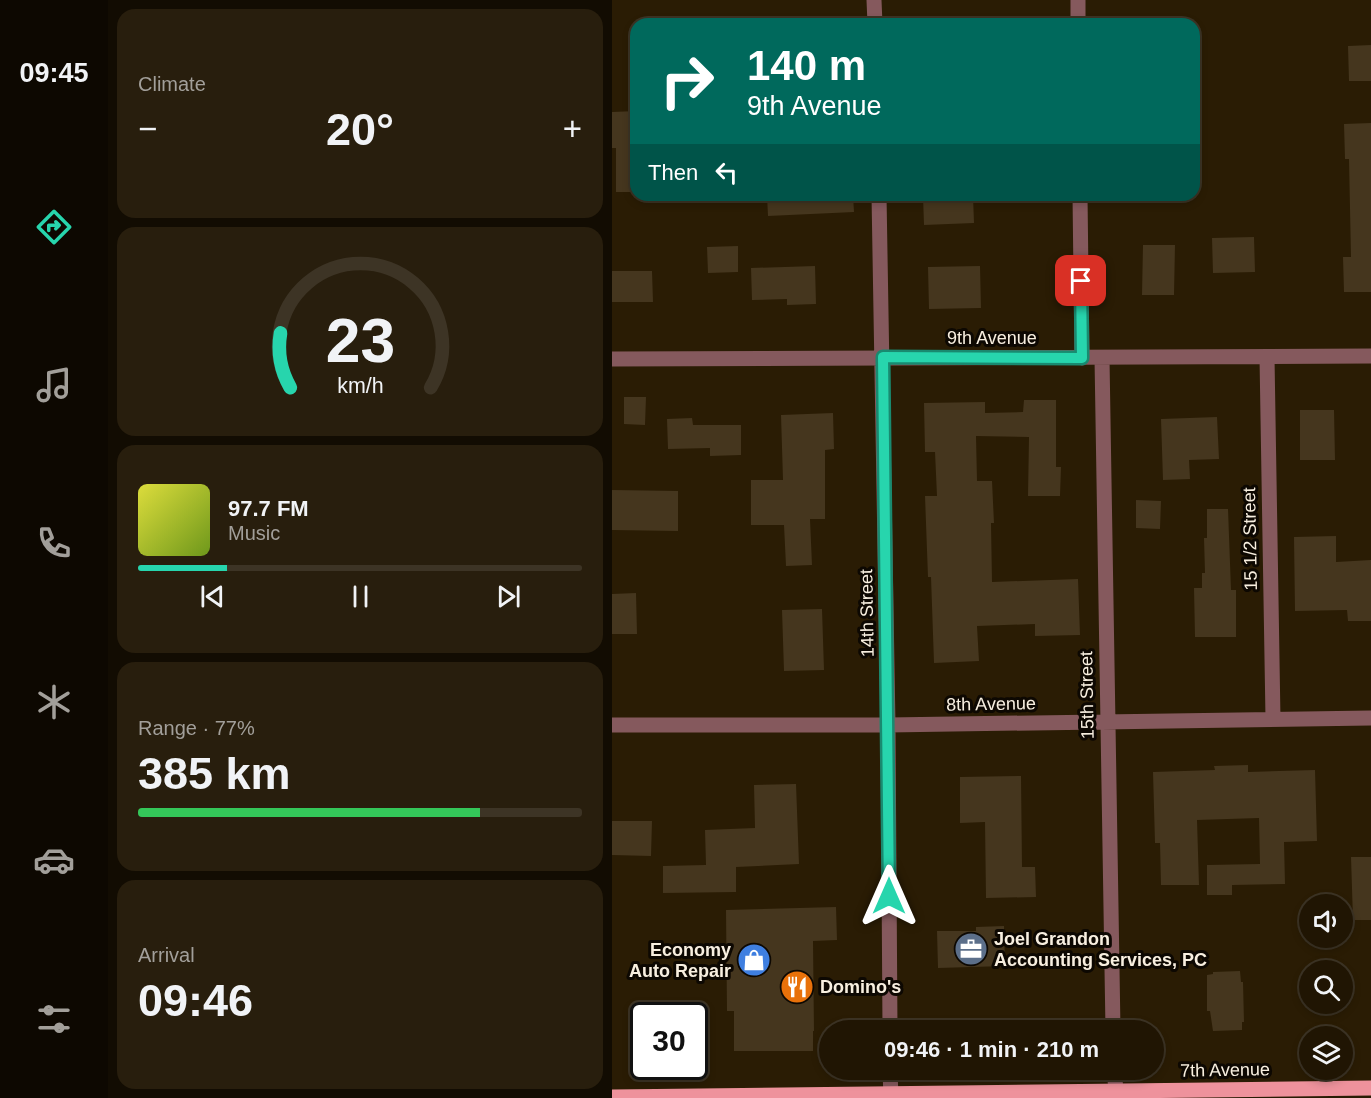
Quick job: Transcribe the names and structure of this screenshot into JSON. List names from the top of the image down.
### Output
{
  "streets": {
    "main road": ["7th Avenue"],
    "street": [
      "9th Avenue",
      "15 1/2 Street",
      "14th Street",
      "15th Street",
      "8th Avenue"
    ]
  },
  "crossings": [
    ["9th Avenue", "15 1/2 Street"],
    ["9th Avenue", "14th Street"],
    ["9th Avenue", "15th Street"],
    ["15 1/2 Street", "8th Avenue"],
    ["14th Street", "8th Avenue"],
    ["15th Street", "8th Avenue"]
  ],
  "places": {
    "office": ["Joel Grandon Accounting Services, PC"],
    "shop": ["Economy Auto Repair"],
    "restaurant": ["Domino's"]
  },
  "page": {
    "tabs": "09:45",
    "tile": [
      "Climate",
      ["Range · 77%", "385 km"],
      ["Arrival", "09:46"]
    ],
    "turn": ["140 m", "9th Avenue"],
    "heat": ["−", "20°", "+"],
    "then": "Then",
    "song": ["97.7 FM", "Music"],
    "limit": "30",
    "trip": "09:46 · 1 min · 210 m",
    "gauge": ["23", "km/h"]
  }
}
